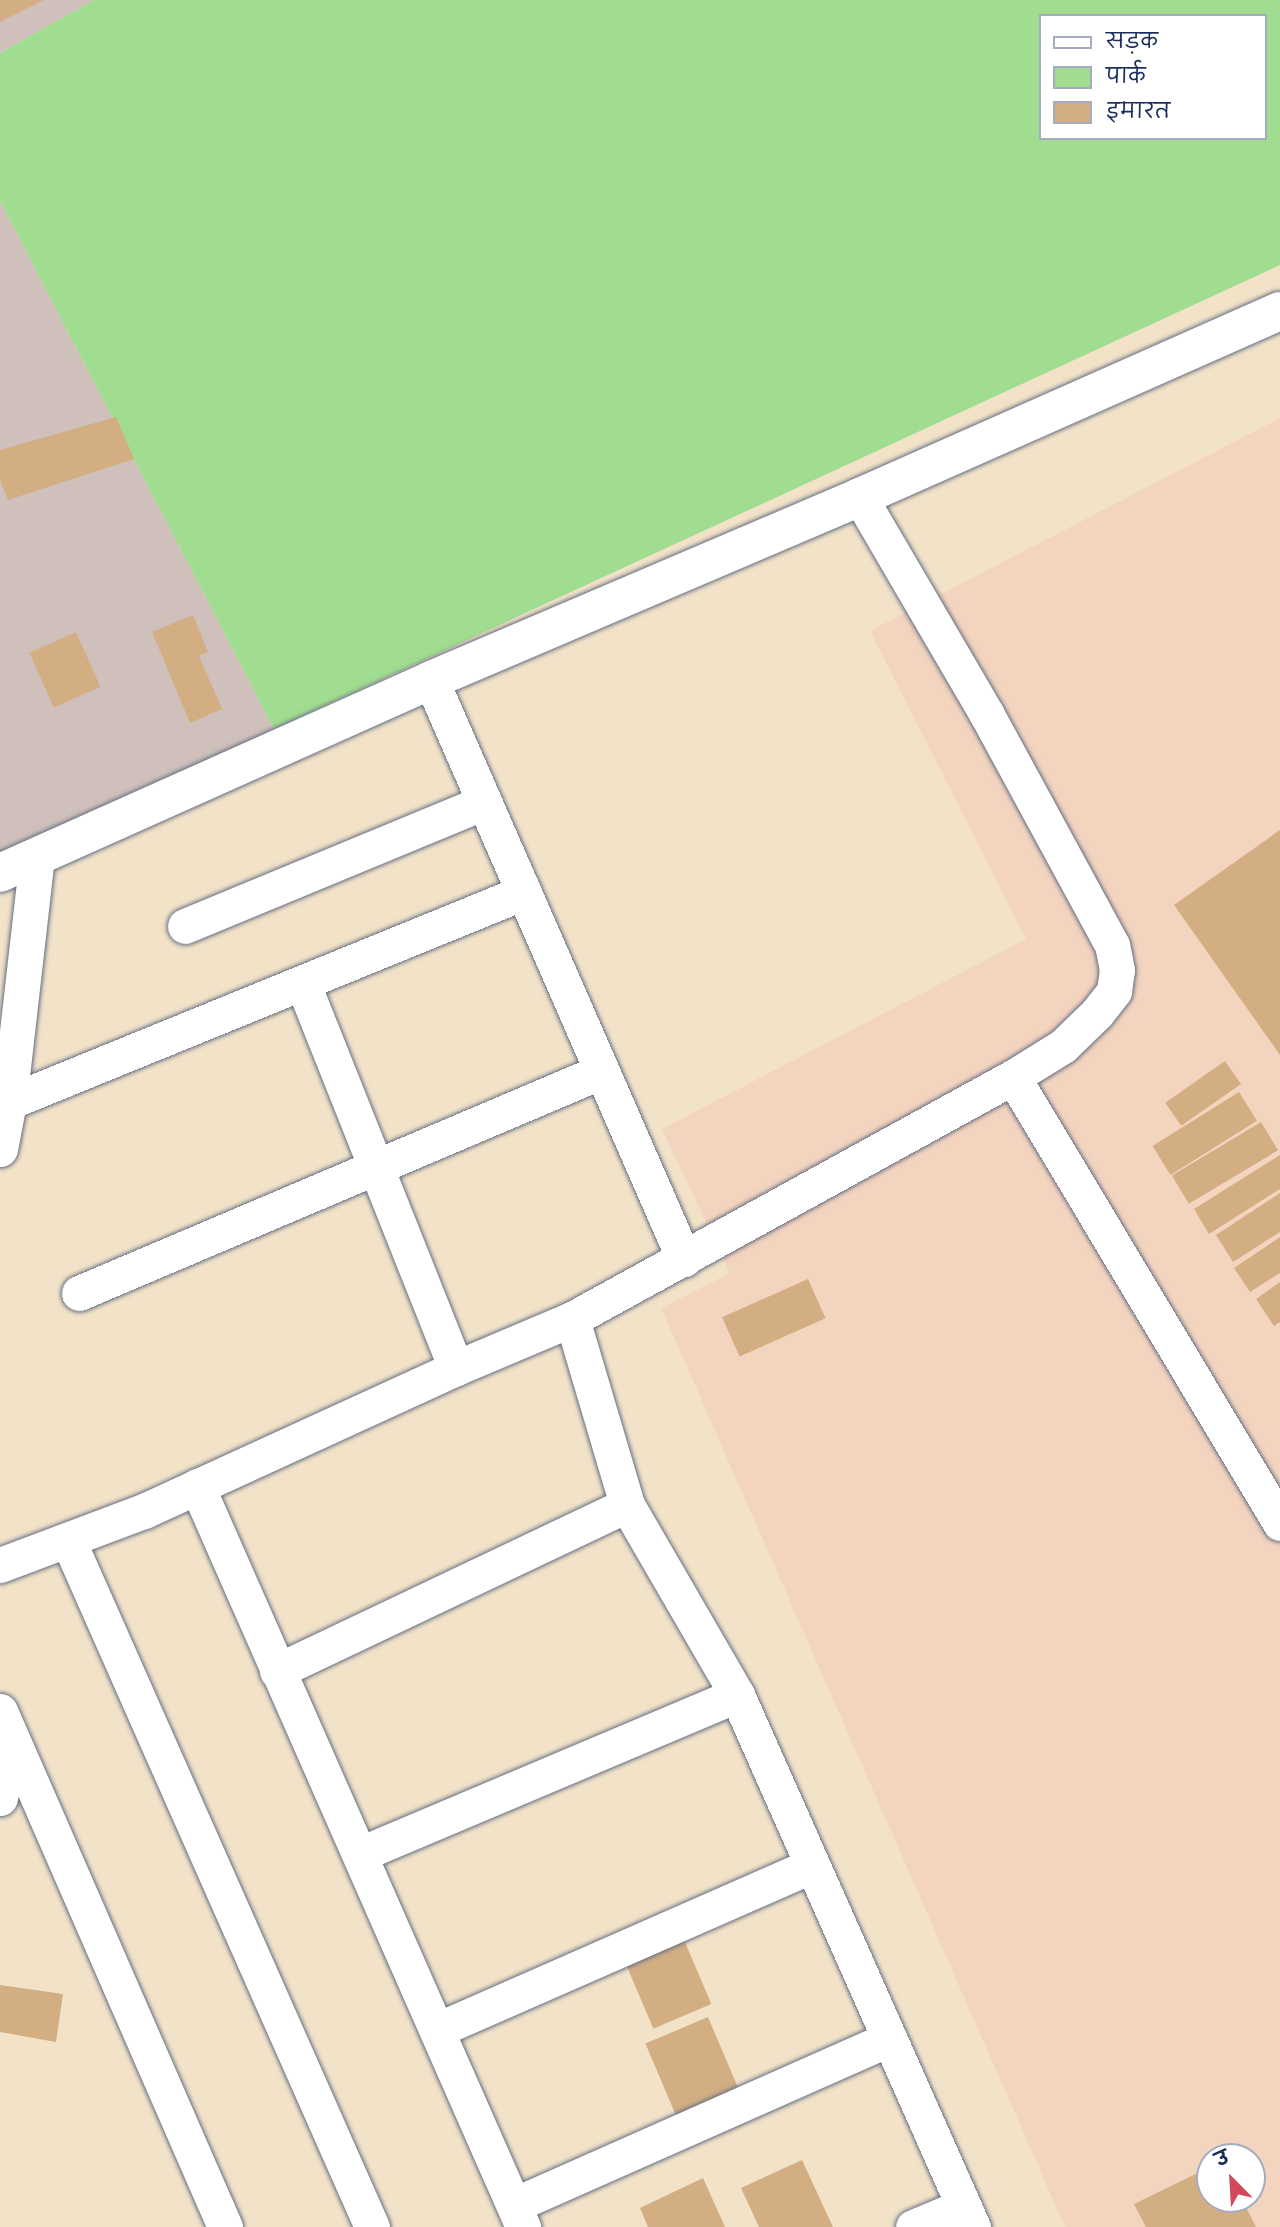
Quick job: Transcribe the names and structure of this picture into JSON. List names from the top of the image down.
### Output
{
  "legend": ["सड़क", "पार्क", "इमारत"],
  "north": "top left"
}
